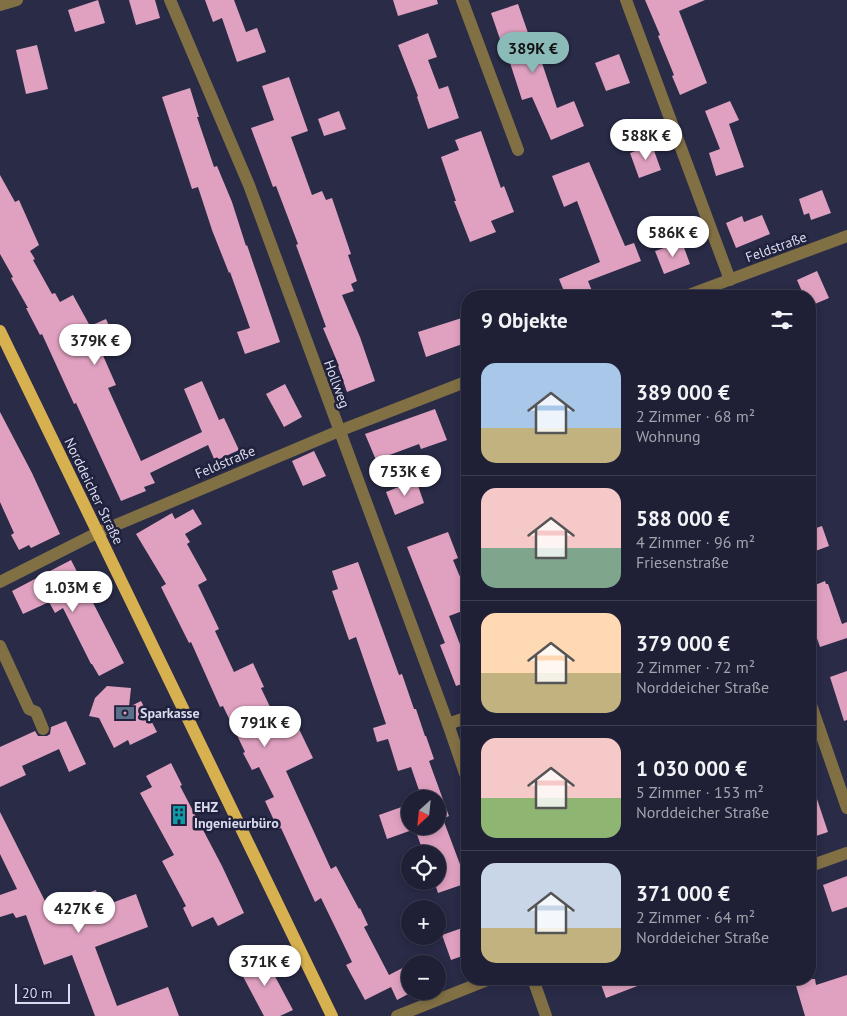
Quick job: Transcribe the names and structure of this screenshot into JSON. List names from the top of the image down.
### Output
{
  "streets": {
    "main road": ["Norddeicher Straße"],
    "street": ["Feldstraße", "Hollweg"]
  },
  "crossings": [
    ["Feldstraße", "Hollweg"],
    ["Feldstraße", "Norddeicher Straße"]
  ],
  "places": {
    "bank": ["Sparkasse"],
    "building": ["EHZ Ingenieurbüro"]
  },
  "scale_bar": "20 m",
  "north": "bottom left",
  "page": {
    "price": [
      "389K €",
      "588K €",
      "586K €",
      "379K €",
      "753K €",
      "1.03M €",
      "791K €",
      "427K €",
      "371K €"
    ],
    "heading": "9 Objekte",
    "list": [
      {
        "name": "389 000 €",
        "note": "2 Zimmer · 68 m² · Wohnung"
      },
      {
        "name": "588 000 €",
        "note": "4 Zimmer · 96 m² · Friesenstraße"
      },
      {
        "name": "379 000 €",
        "note": "2 Zimmer · 72 m² · Norddeicher Straße"
      },
      {
        "name": "1 030 000 €",
        "note": "5 Zimmer · 153 m² · Norddeicher Straße"
      },
      {
        "name": "371 000 €",
        "note": "2 Zimmer · 64 m² · Norddeicher Straße"
      }
    ],
    "map_buttons": ["+", "−"],
    "scale": "20 m"
  }
}
